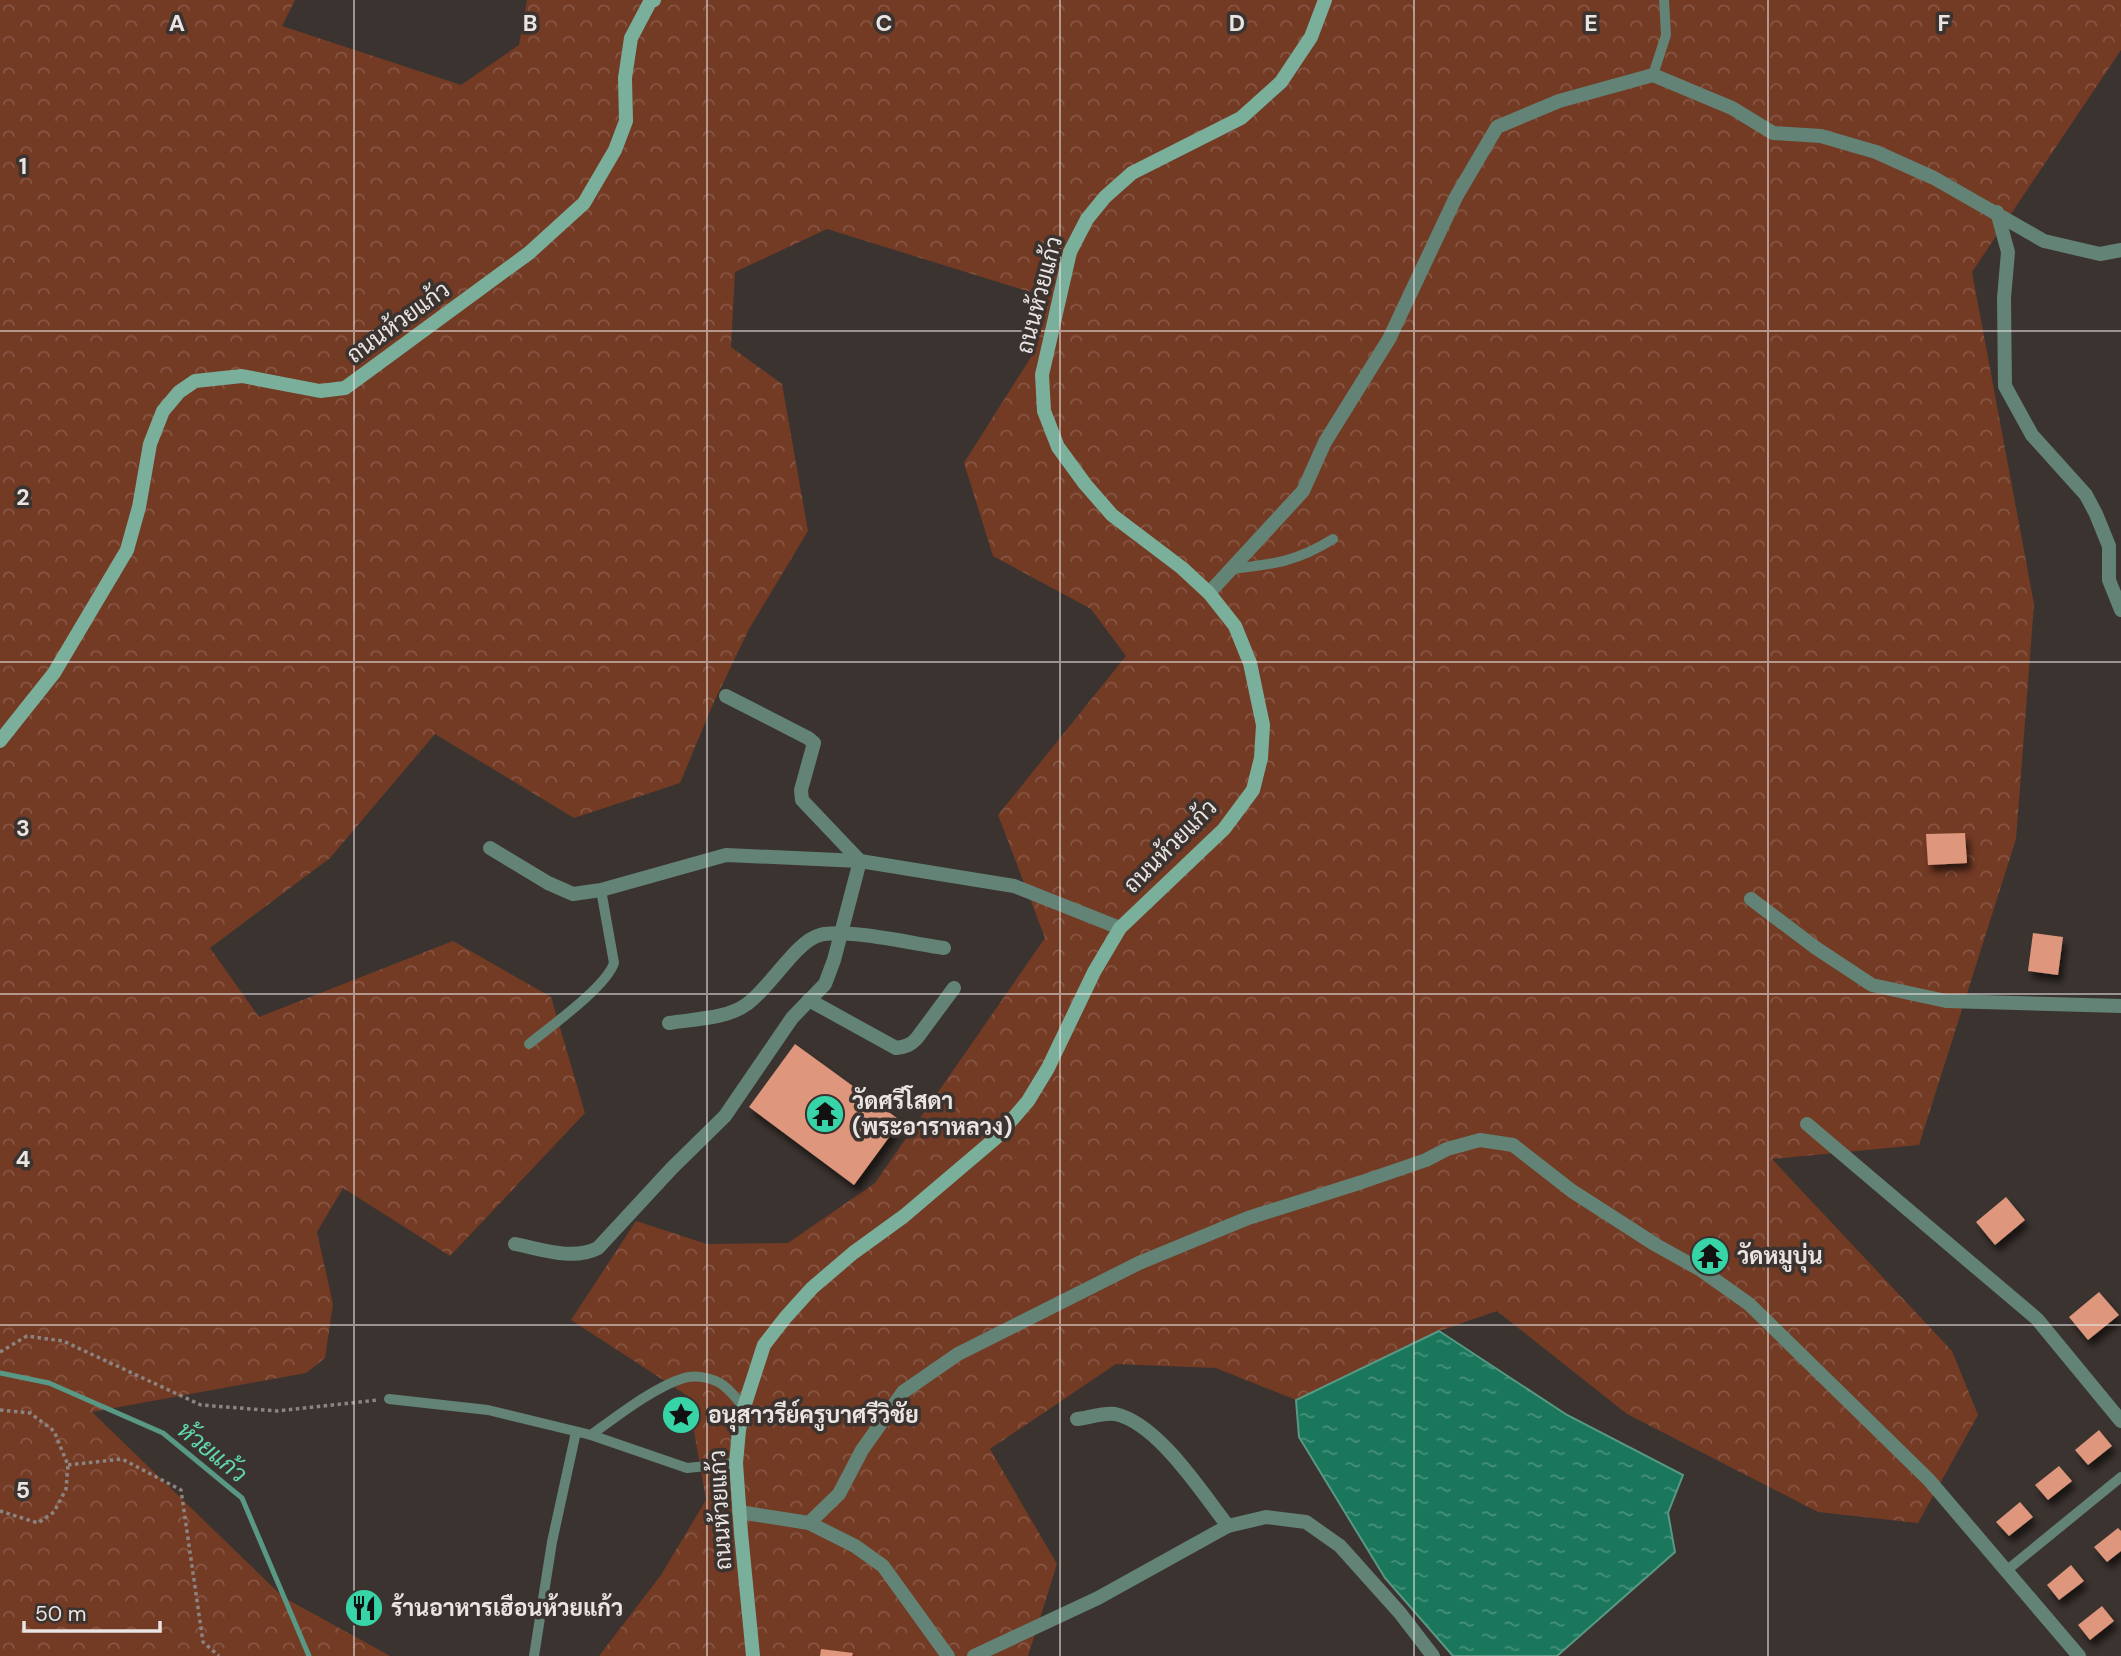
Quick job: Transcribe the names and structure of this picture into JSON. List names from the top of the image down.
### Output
{
  "streets": {
    "main road": ["ถนนห้วยแก้ว"]
  },
  "water": ["ห้วยแก้ว"],
  "places": {
    "temple": ["วัดศรีโสดา (พระอาราหลวง)", "วัดหมูบุ่น"],
    "place": ["อนุสาวรีย์ครูบาศรีวิชัย"],
    "restaurant": ["ร้านอาหารเฮือนห้วยแก้ว"]
  },
  "scale_bar": "50 m",
  "grid": {
    "columns": [
      "A",
      "B",
      "C",
      "D",
      "E",
      "F"
    ],
    "rows": [
      "1",
      "2",
      "3",
      "4",
      "5"
    ]
  }
}
